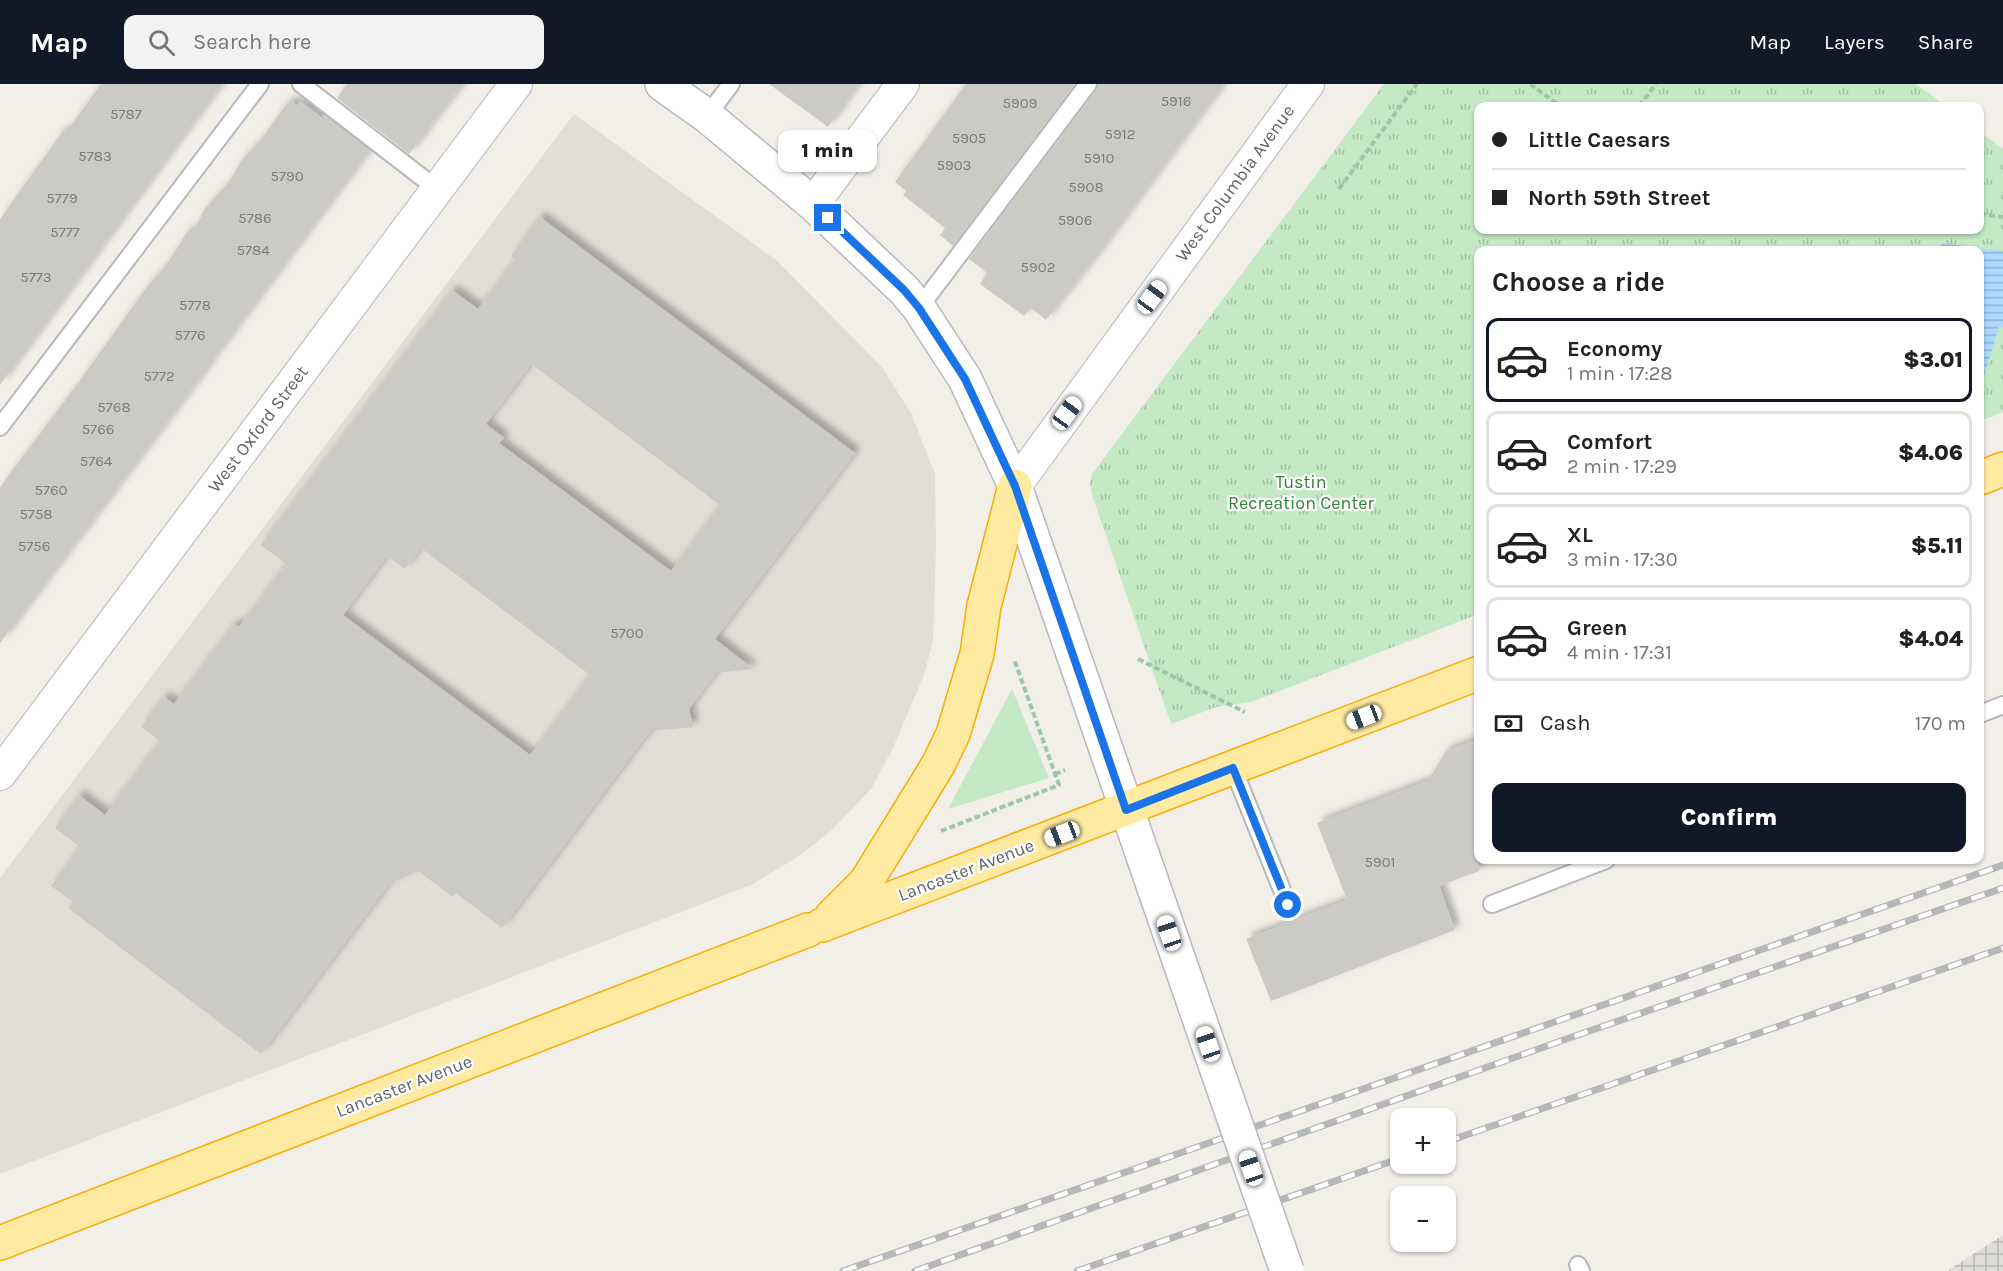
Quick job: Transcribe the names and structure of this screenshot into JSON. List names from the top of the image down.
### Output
{
  "streets": {
    "highway": ["Lancaster Avenue"],
    "street": ["West Columbia Avenue", "West Oxford Street"]
  },
  "parks": ["Tustin Recreation Center"],
  "house_numbers": [
    "5916",
    "5909",
    "5787",
    "5912",
    "5905",
    "5783",
    "5910",
    "5903",
    "5790",
    "5908",
    "5779",
    "5786",
    "5906",
    "5777",
    "5784",
    "5902",
    "5773",
    "5778",
    "5776",
    "5772",
    "5768",
    "5766",
    "5764",
    "5760",
    "5758",
    "5756",
    "5700",
    "5901"
  ],
  "page": {
    "header": "Map",
    "search": "Search here",
    "nav": ["Map", "Layers", "Share"],
    "banner": ["Little Caesars", "North 59th Street"],
    "bubble": "1 min",
    "heading": "Choose a ride",
    "list": [
      {
        "name": "Economy",
        "note": "1 min · 17:28",
        "value": "$3.01"
      },
      {
        "name": "Comfort",
        "note": "2 min · 17:29",
        "value": "$4.06"
      },
      {
        "name": "XL",
        "note": "3 min · 17:30",
        "value": "$5.11"
      },
      {
        "name": "Green",
        "note": "4 min · 17:31",
        "value": "$4.04"
      }
    ],
    "pay": ["Cash", "170 m"],
    "buttons": "Confirm",
    "map_buttons": ["+", "−"]
  }
}
